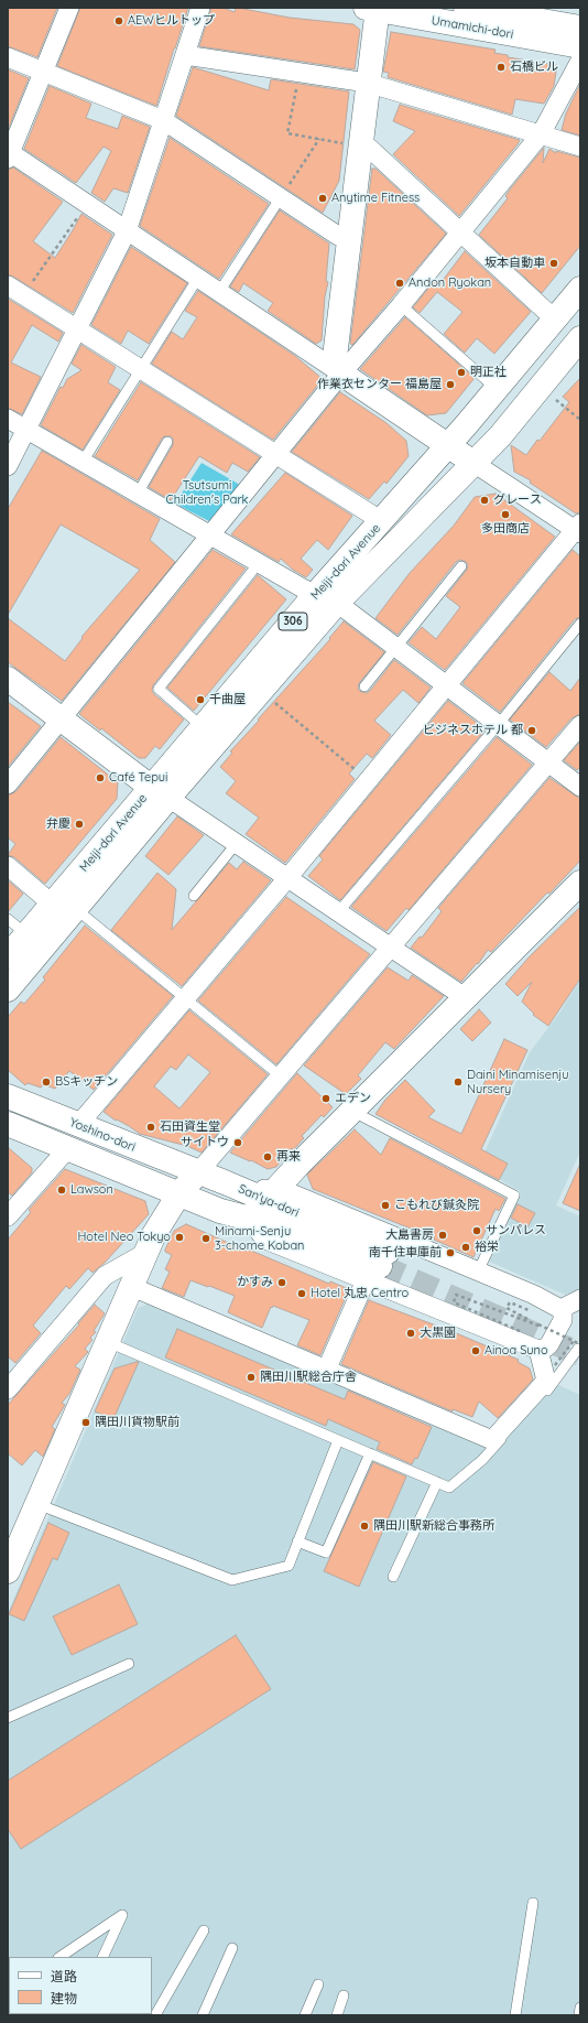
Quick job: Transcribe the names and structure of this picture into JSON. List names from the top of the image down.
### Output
{
  "streets": {
    "main road": [
      "Umamichi-dori",
      "Meiji-dori Avenue",
      "306",
      "Yoshino-dori",
      "San'ya-dori"
    ]
  },
  "crossings": [
    ["Yoshino-dori", "San'ya-dori"]
  ],
  "parks": ["Tsutsumi Children's Park"],
  "places": [
    "AEWヒルトップ",
    "石橋ビル",
    "Anytime Fitness",
    "坂本自動車",
    "Andon Ryokan",
    "明正社",
    "作業衣センター 福島屋",
    "グレース",
    "多田商店",
    "千曲屋",
    "ビジネスホテル 都",
    "Café Tepui",
    "弁慶",
    "BSキッチン",
    "Daini Minamisenju Nursery",
    "エデン",
    "石田資生堂",
    "サイトウ",
    "再来",
    "Lawson",
    "こもれび鍼灸院",
    "サンパレス",
    "大島書房",
    "Hotel Neo Tokyo",
    "Minami-Senju 3-chome Koban",
    "裕栄",
    "南千住車庫前",
    "かすみ",
    "Hotel 丸忠 Centro",
    "大黒園",
    "Ainoa Suno",
    "隅田川駅総合庁舎",
    "隅田川貨物駅前",
    "隅田川駅新総合事務所"
  ],
  "legend": ["道路", "建物"]
}
